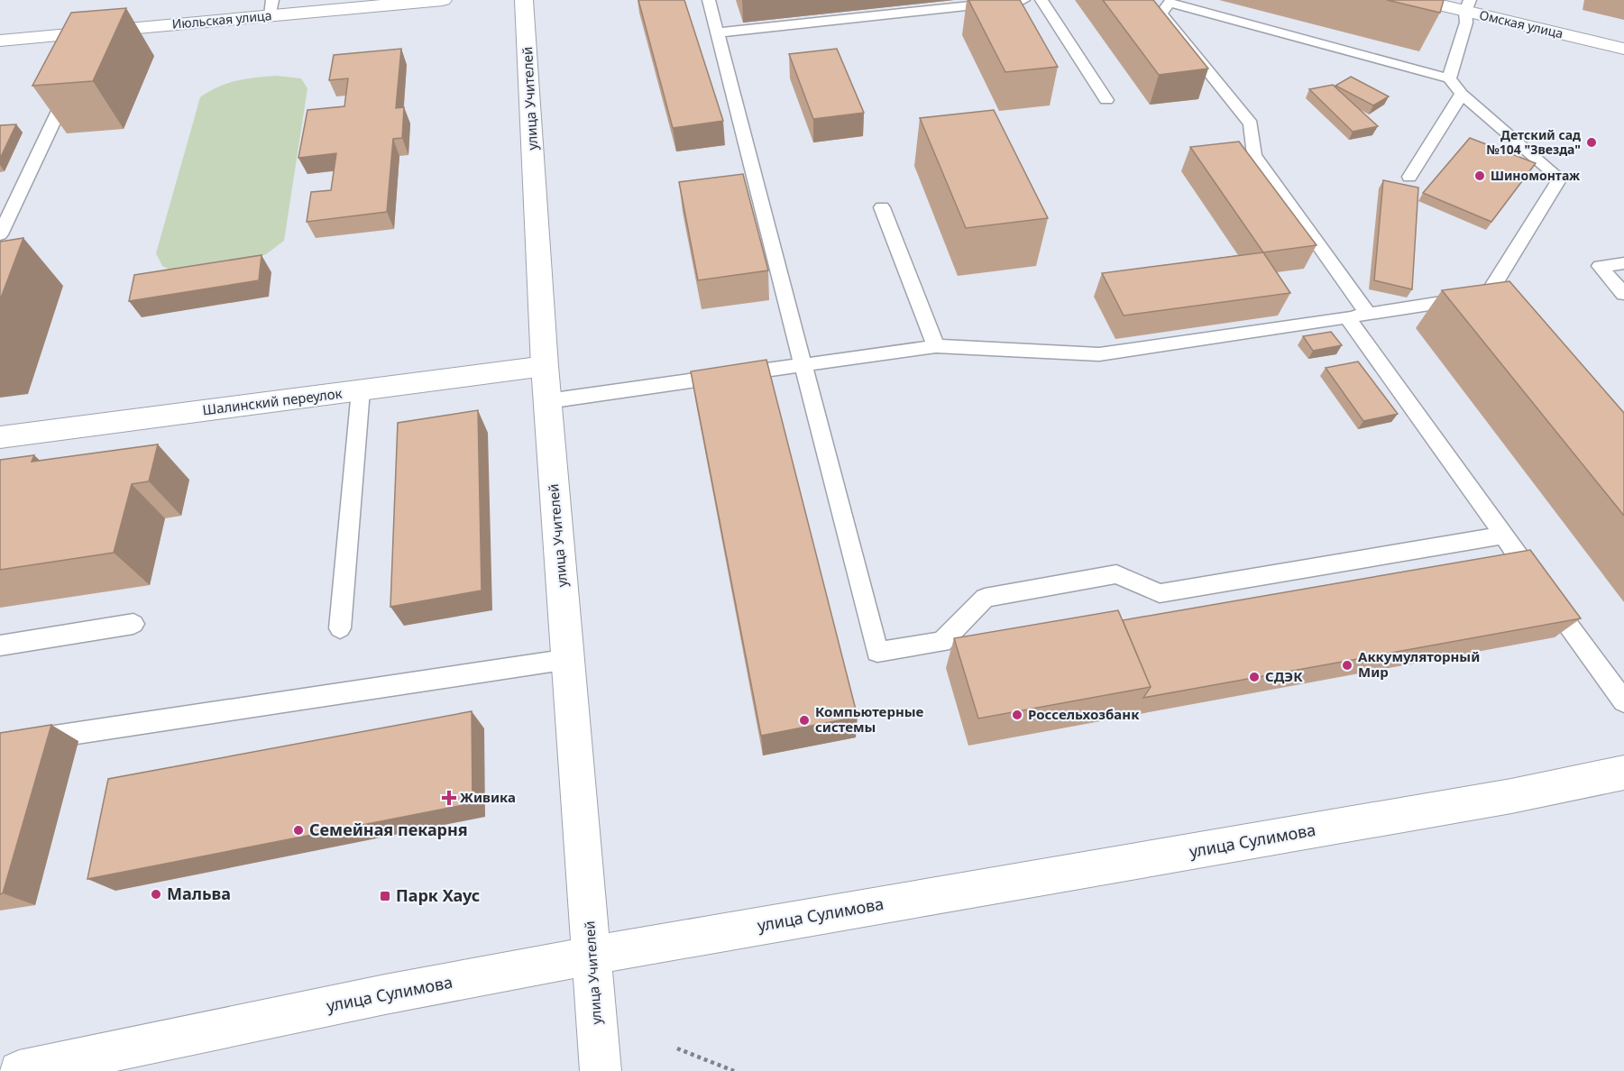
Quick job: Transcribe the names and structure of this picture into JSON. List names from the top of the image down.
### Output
{
  "streets": {
    "street": [
      "Июльская улица",
      "Омская улица",
      "улица Учителей",
      "Шалинский переулок",
      "улица Сулимова"
    ]
  },
  "crossings": [
    ["улица Учителей", "Шалинский переулок"],
    ["улица Учителей", "улица Сулимова"]
  ],
  "places": {
    "other": [
      "Детский сад №104 \"Звезда\"",
      "Шиномонтаж",
      "Аккумуляторный Мир",
      "СДЭК",
      "Россельхозбанк",
      "Компьютерные системы",
      "Семейная пекарня",
      "Мальва"
    ],
    "health": ["Живика"],
    "transit": ["Парк Хаус"]
  }
}
